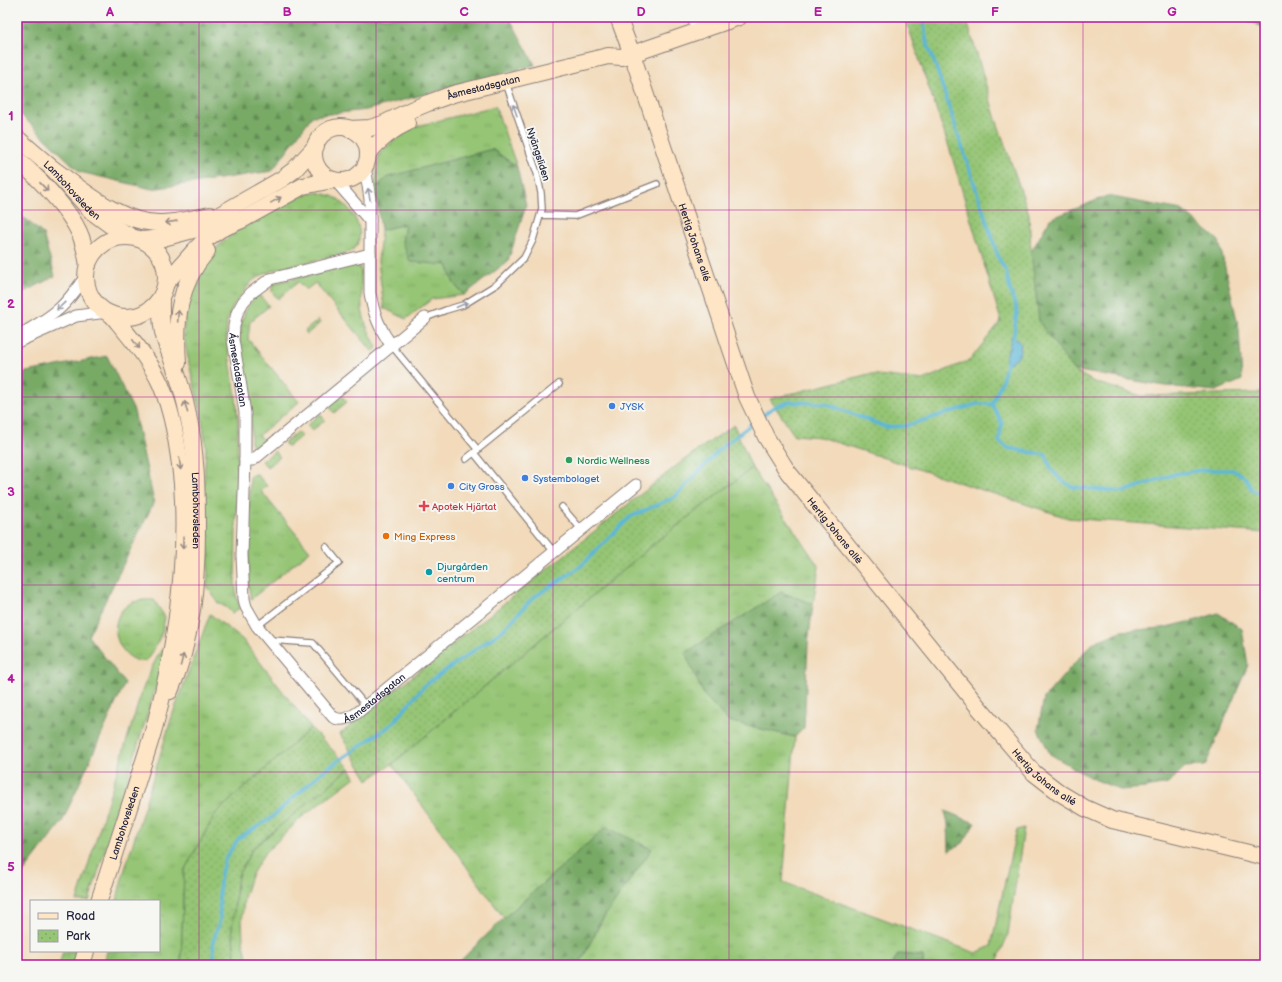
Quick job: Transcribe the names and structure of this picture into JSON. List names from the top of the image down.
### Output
{
  "streets": {
    "street": ["Åsmestadsgatan", "Lambohovsleden", "Hertig Johans allé"],
    "lane": ["Nyängsliden"]
  },
  "crossings": [
    ["Åsmestadsgatan", "Nyängsliden"],
    ["Åsmestadsgatan", "Hertig Johans allé"]
  ],
  "one_way": ["Nyängsliden"],
  "places": {
    "other": [
      "JYSK",
      "Nordic Wellness",
      "Systembolaget",
      "City Gross",
      "Ming Express",
      "Djurgården centrum"
    ],
    "health": ["Apotek Hjärtat"]
  },
  "legend": ["Road", "Park"],
  "grid": {
    "columns": [
      "A",
      "B",
      "C",
      "D",
      "E",
      "F",
      "G"
    ],
    "rows": [
      "1",
      "2",
      "3",
      "4",
      "5"
    ]
  }
}
